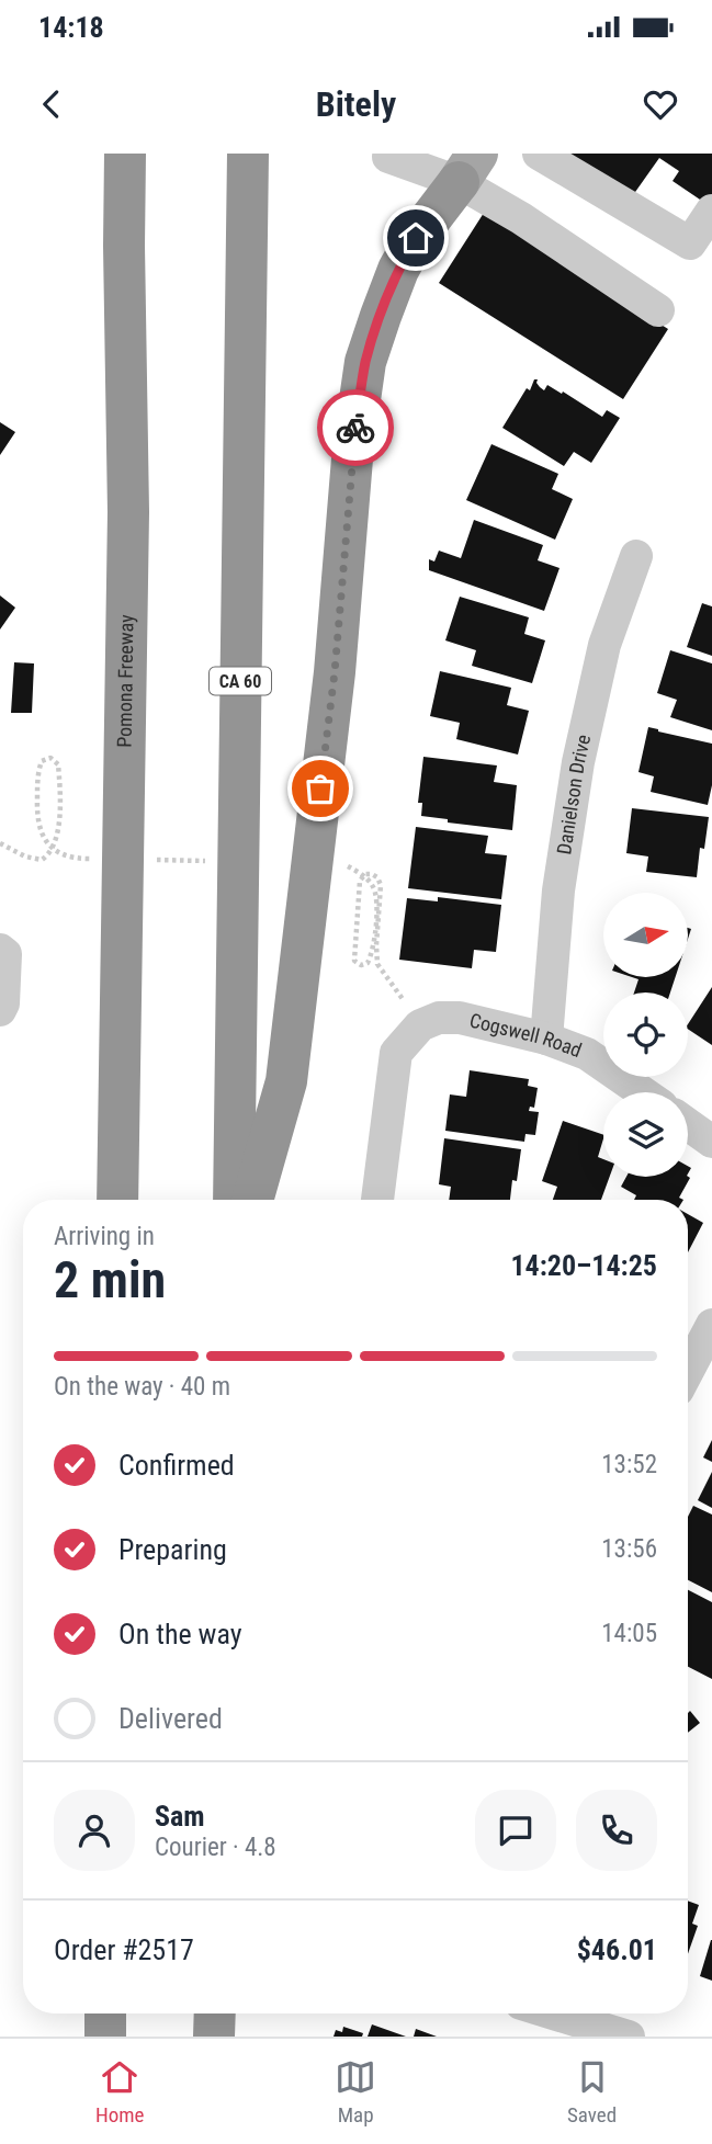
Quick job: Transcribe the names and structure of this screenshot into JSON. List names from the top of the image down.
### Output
{
  "streets": {
    "highway": ["Pomona Freeway", "CA 60"],
    "street": ["Danielson Drive", "Cogswell Road"]
  },
  "crossings": [
    ["Danielson Drive", "Cogswell Road"]
  ],
  "north": "right",
  "page": {
    "status": "14:18",
    "header": "Bitely",
    "heading": ["2 min", "Arriving in", "14:20–14:25"],
    "panel": [
      "Sam",
      "Courier · 4.8",
      "Order #2517",
      "$46.01"
    ],
    "bar": "On the way · 40 m",
    "list": [
      ["Confirmed", "13:52"],
      ["Preparing", "13:56"],
      ["On the way", "14:05"],
      "Delivered"
    ],
    "tabs": ["Home", "Map", "Saved"]
  }
}
